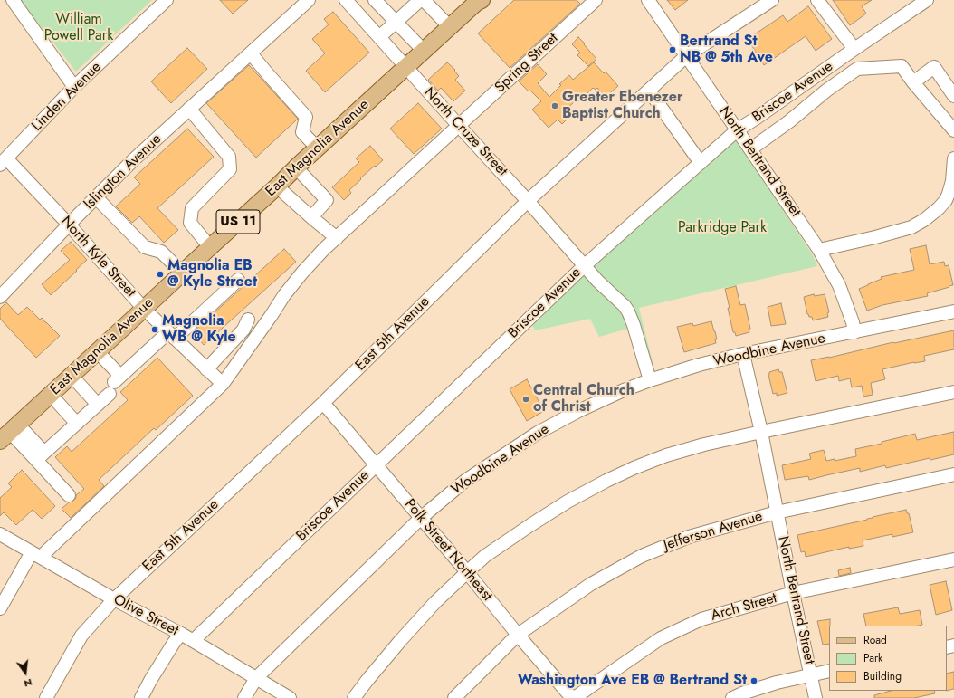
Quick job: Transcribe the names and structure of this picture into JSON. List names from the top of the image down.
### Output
{
  "streets": {
    "main road": ["East Magnolia Avenue", "US 11"],
    "street": [
      "Spring Street",
      "Briscoe Avenue",
      "Linden Avenue",
      "North Cruze Street",
      "North Bertrand Street",
      "Islington Avenue",
      "North Kyle Street",
      "East 5th Avenue",
      "Woodbine Avenue",
      "Jefferson Avenue",
      "Polk Street Northeast",
      "Arch Street",
      "Olive Street"
    ]
  },
  "crossings": [
    ["Spring Street", "North Cruze Street"],
    ["Spring Street", "North Kyle Street"],
    ["Spring Street", "Olive Street"],
    ["Briscoe Avenue", "North Cruze Street"],
    ["Briscoe Avenue", "North Bertrand Street"],
    ["Briscoe Avenue", "Polk Street Northeast"],
    ["Briscoe Avenue", "Olive Street"],
    ["Linden Avenue", "North Kyle Street"],
    ["North Cruze Street", "East Magnolia Avenue"],
    ["North Cruze Street", "East 5th Avenue"],
    ["North Cruze Street", "Woodbine Avenue"],
    ["East Magnolia Avenue", "North Kyle Street"],
    ["North Bertrand Street", "East 5th Avenue"],
    ["North Bertrand Street", "Woodbine Avenue"],
    ["North Bertrand Street", "Jefferson Avenue"],
    ["North Bertrand Street", "Arch Street"],
    ["Islington Avenue", "North Kyle Street"],
    ["East 5th Avenue", "Polk Street Northeast"],
    ["East 5th Avenue", "Olive Street"],
    ["Woodbine Avenue", "Polk Street Northeast"],
    ["Woodbine Avenue", "Olive Street"],
    ["Jefferson Avenue", "Polk Street Northeast"]
  ],
  "parks": ["William Powell Park", "Parkridge Park"],
  "places": [
    "Bertrand St NB @ 5th Ave",
    "Greater Ebenezer Baptist Church",
    "Magnolia EB @ Kyle Street",
    "Magnolia WB @ Kyle",
    "Central Church of Christ",
    "Washington Ave EB @ Bertrand St"
  ],
  "legend": ["Road", "Park", "Building"],
  "north": "bottom"
}
